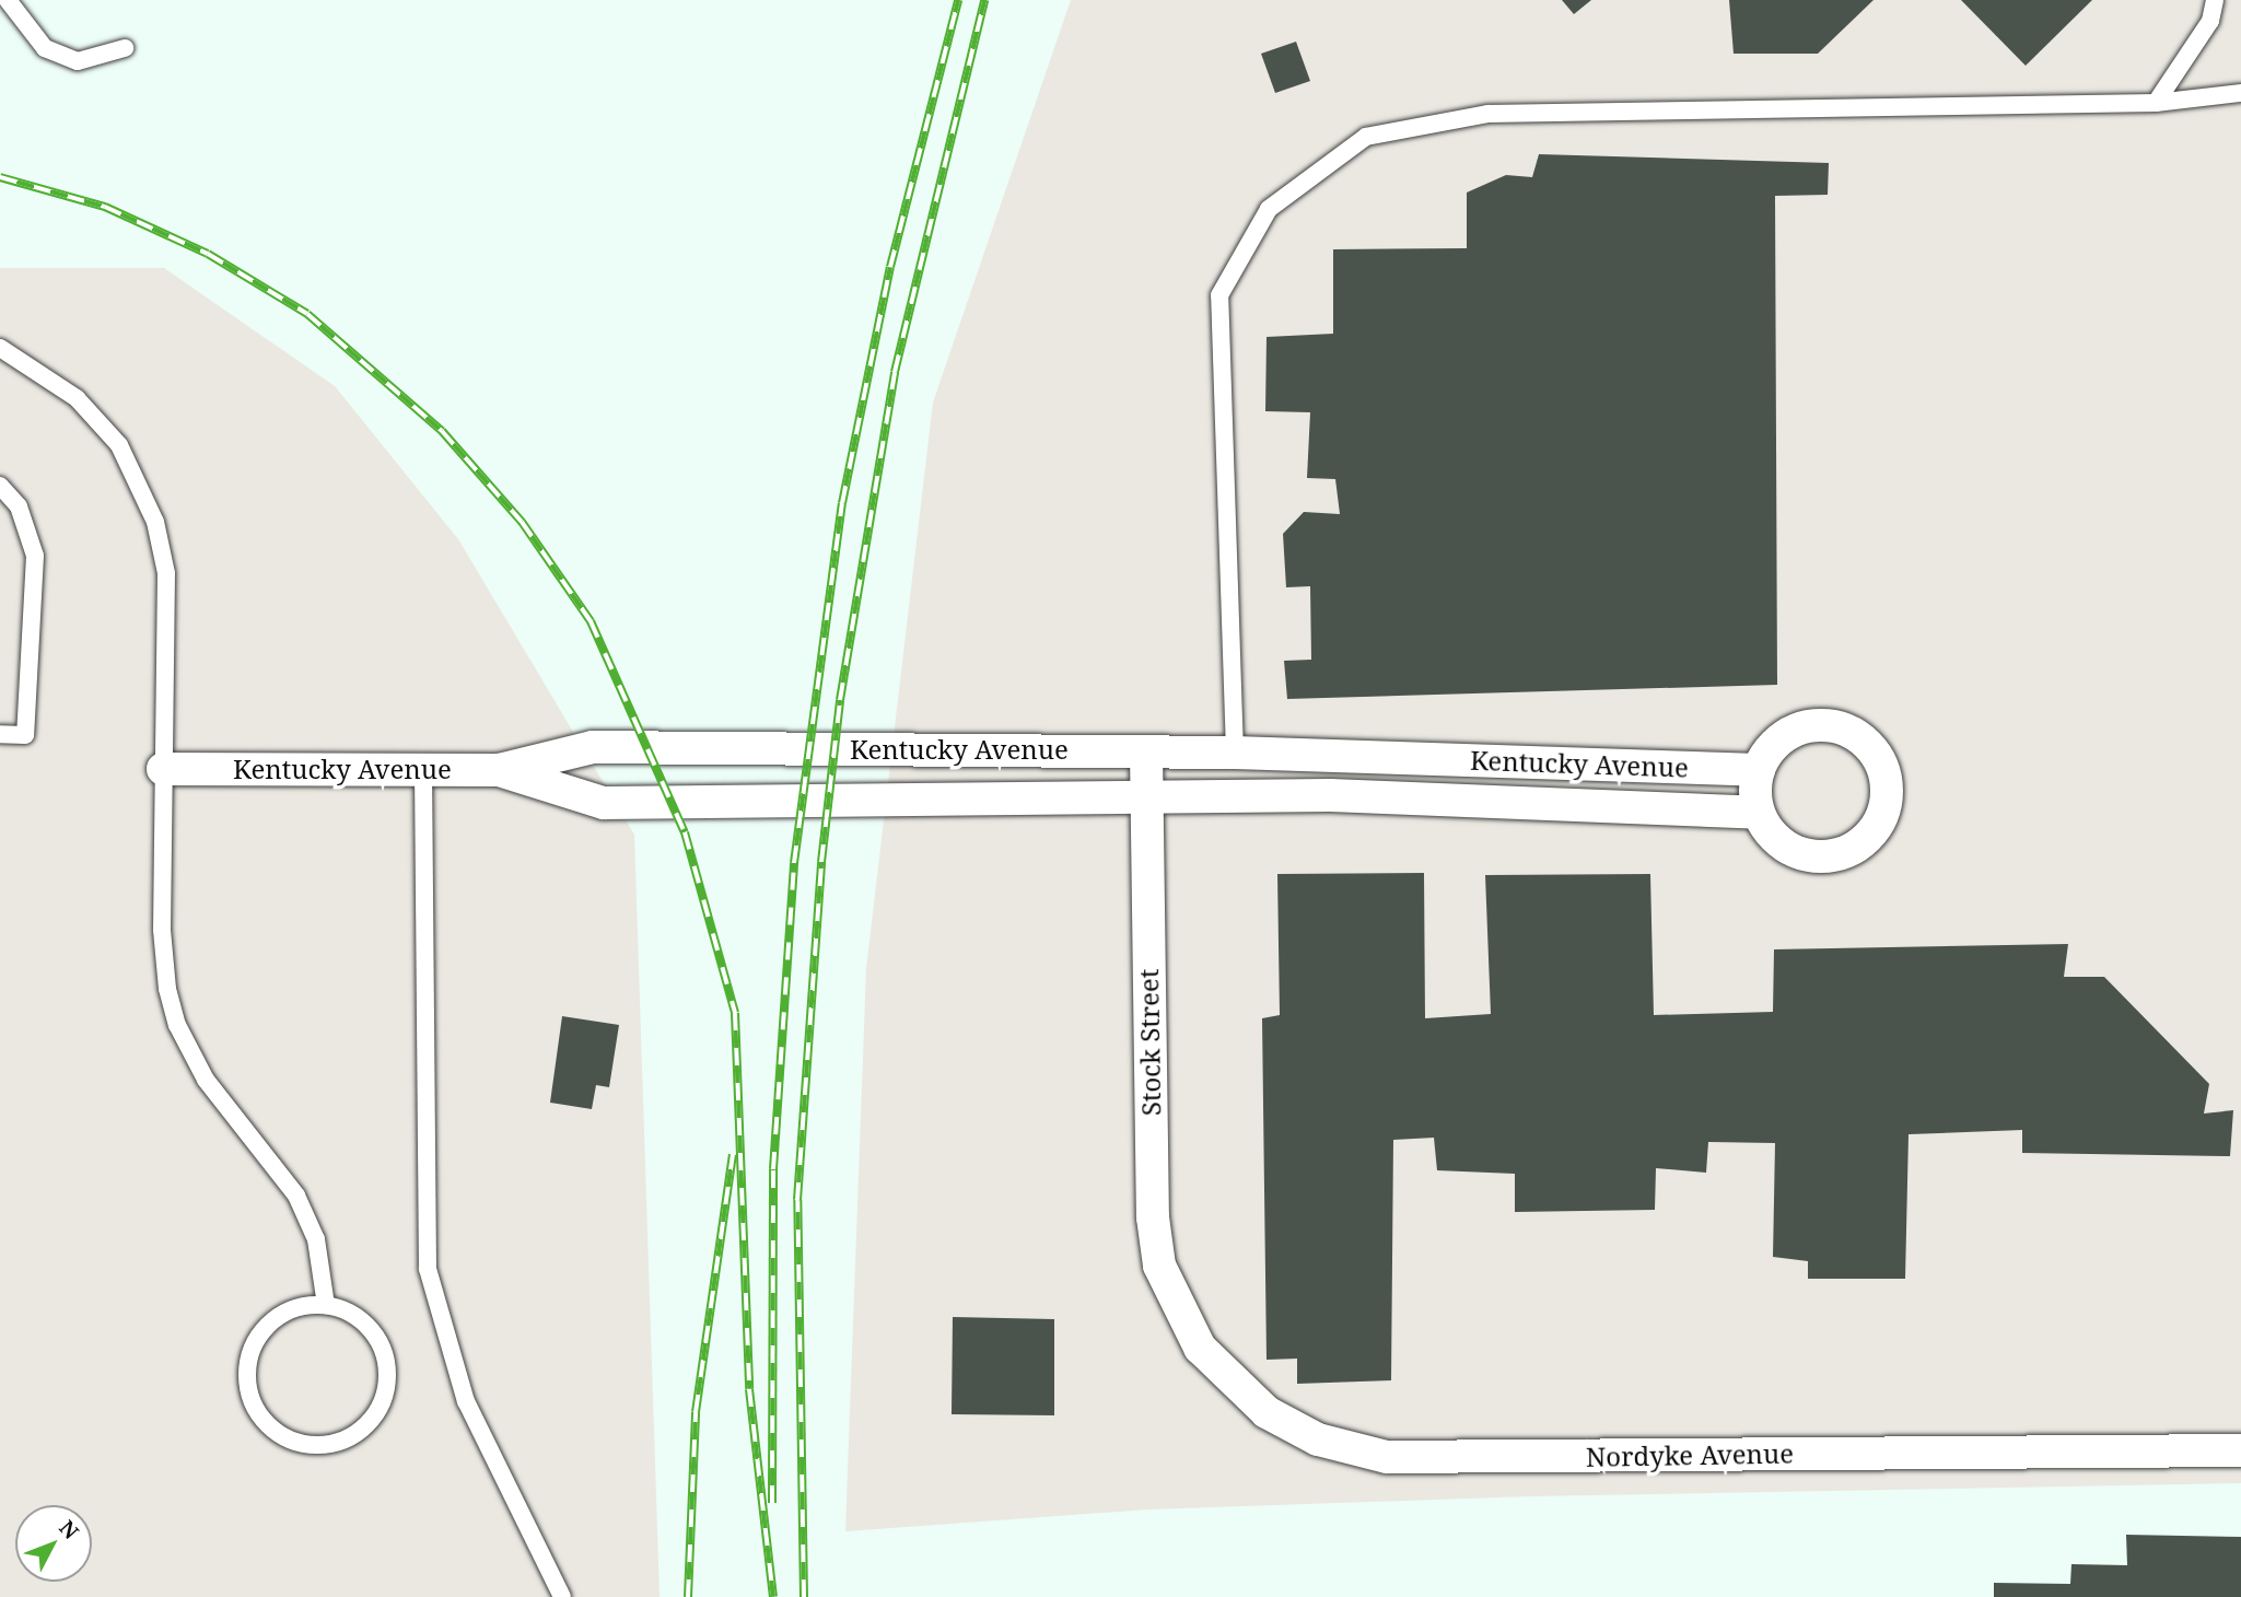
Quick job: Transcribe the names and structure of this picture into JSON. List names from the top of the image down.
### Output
{
  "streets": {
    "street": ["Kentucky Avenue", "Stock Street", "Nordyke Avenue"]
  },
  "crossings": [
    ["Kentucky Avenue", "Stock Street"],
    ["Stock Street", "Nordyke Avenue"]
  ],
  "north": "top right"
}
